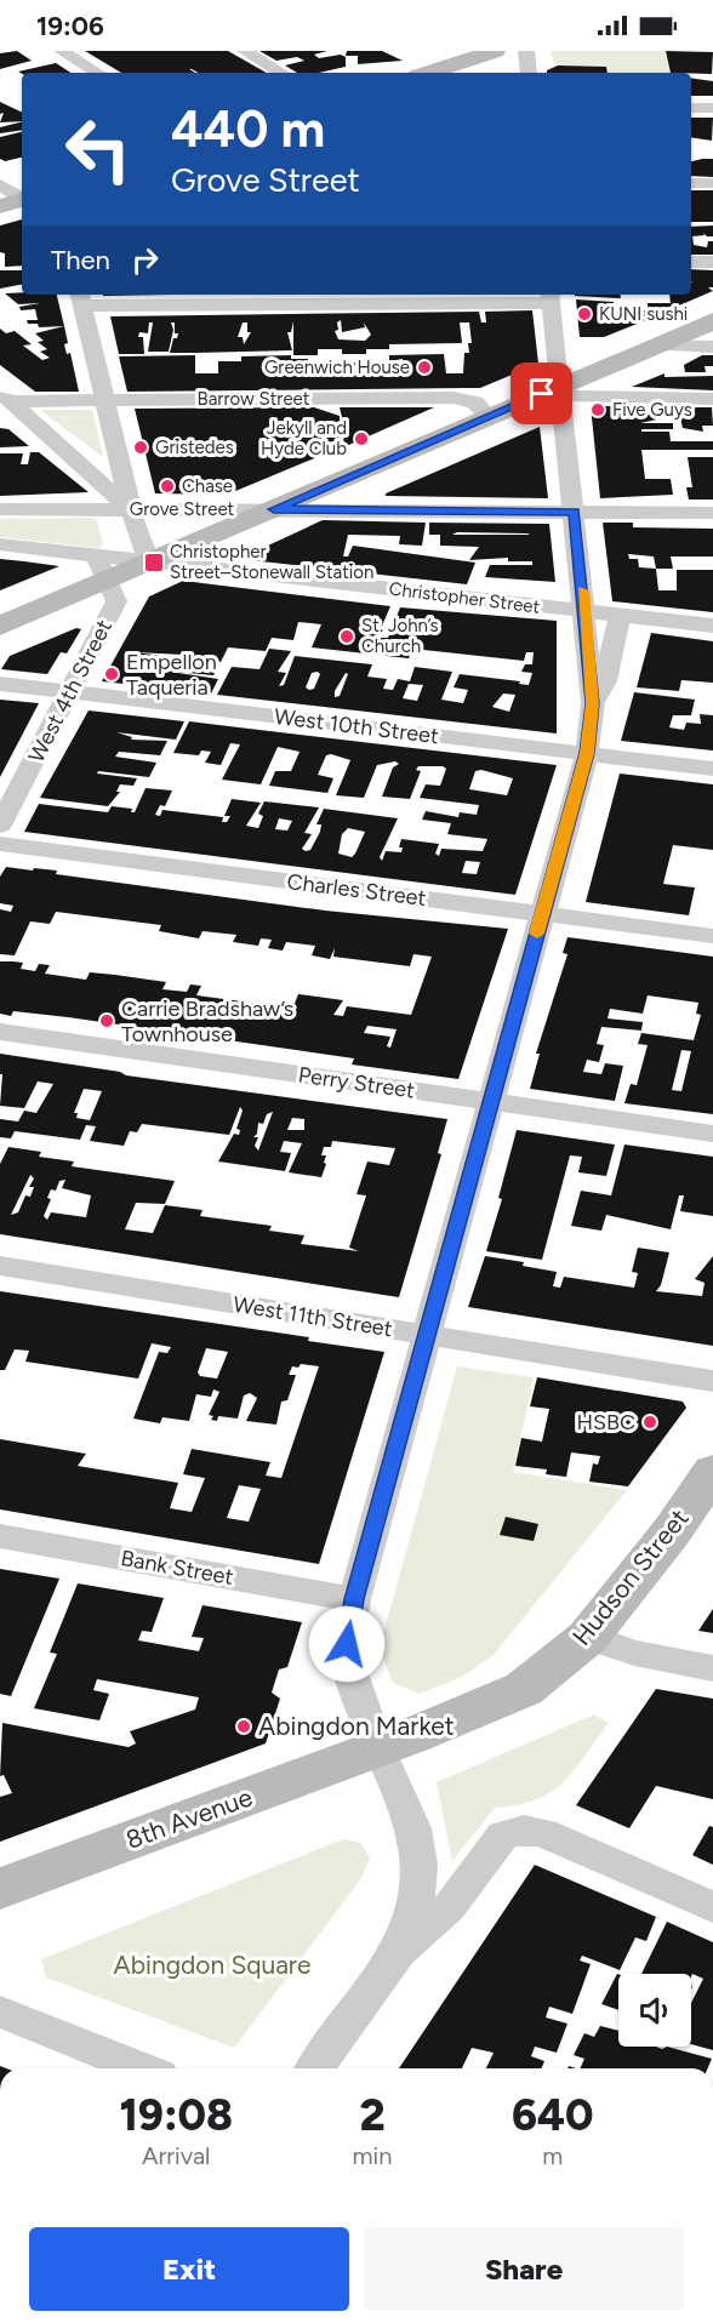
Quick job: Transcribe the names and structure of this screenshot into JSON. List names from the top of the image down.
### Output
{
  "streets": {
    "main road": ["Hudson Street", "8th Avenue"],
    "street": [
      "Barrow Street",
      "Grove Street",
      "Christopher Street",
      "West 4th Street",
      "West 10th Street",
      "Charles Street",
      "Perry Street",
      "West 11th Street",
      "Bank Street"
    ]
  },
  "crossings": [
    ["West 4th Street", "West 10th Street"],
    ["Hudson Street", "8th Avenue"]
  ],
  "parks": ["Abingdon Square"],
  "places": {
    "other": [
      "KUNI sushi",
      "Greenwich House",
      "Five Guys",
      "Jekyll and Hyde Club",
      "Gristedes",
      "Chase",
      "St. John’s Church",
      "Empellon Taqueria",
      "Carrie Bradshaw’s Townhouse",
      "HSBC",
      "Abingdon Market"
    ],
    "transit": ["Christopher Street–Stonewall Station"]
  },
  "page": {
    "status": "19:06",
    "turn": ["440 m", "Grove Street"],
    "then": "Then",
    "eta": [
      "19:08",
      "Arrival",
      "2",
      "min",
      "640",
      "m"
    ],
    "buttons": ["Exit", "Share"]
  }
}
